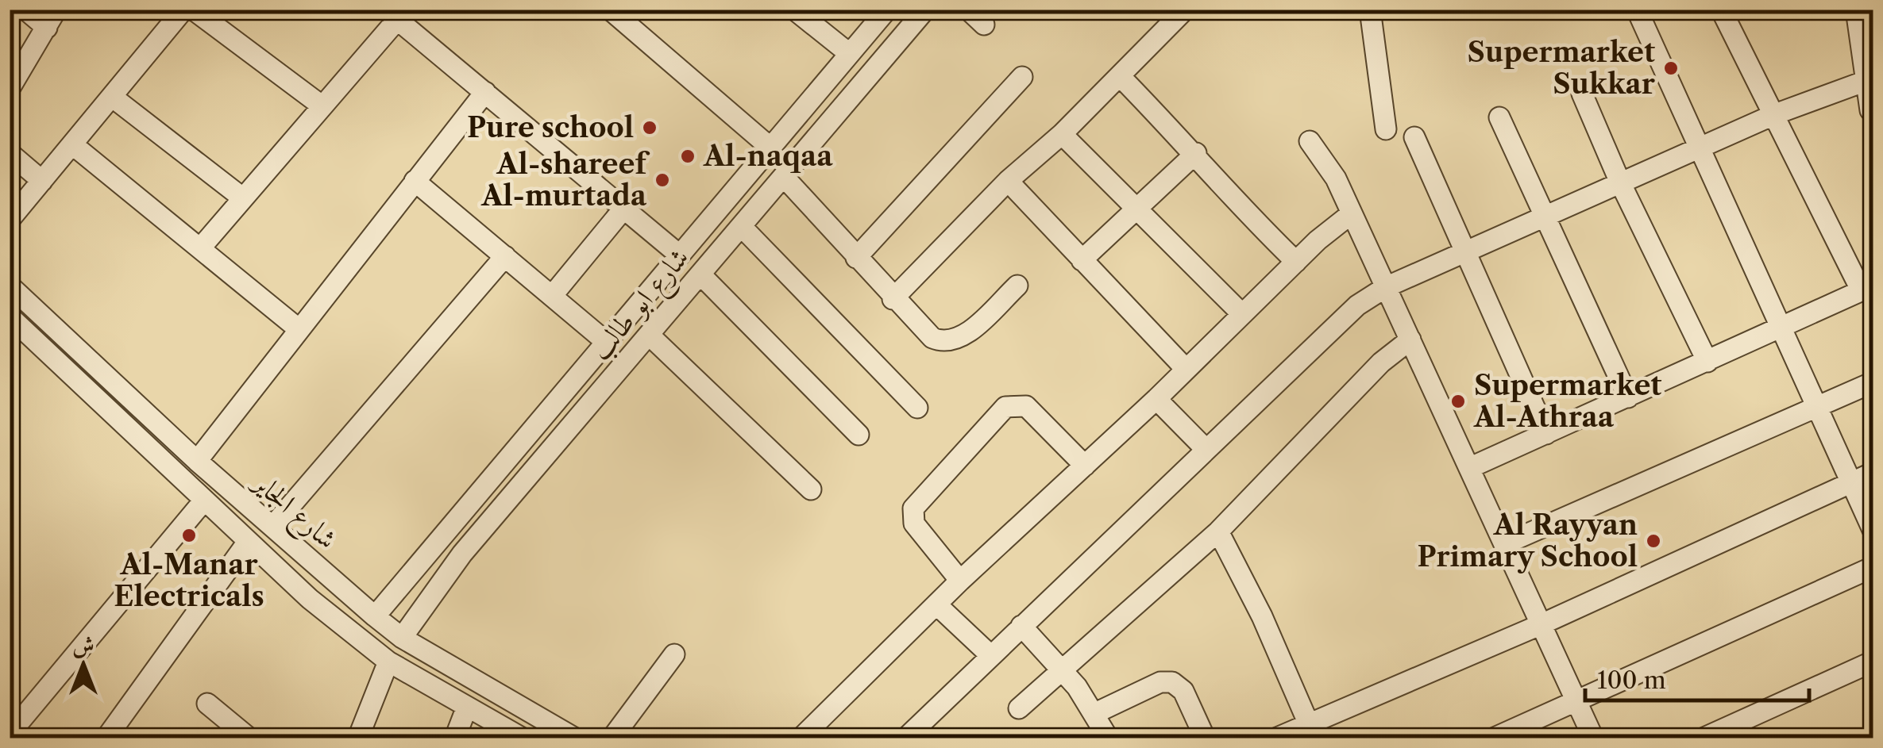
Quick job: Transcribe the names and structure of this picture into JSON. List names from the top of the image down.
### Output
{
  "streets": {
    "street": ["شارع ابو طالب", "شارع الجاير"]
  },
  "crossings": [
    ["شارع ابو طالب", "شارع الجاير"]
  ],
  "places": [
    "Supermarket Sukkar",
    "Pure school",
    "Al-naqaa",
    "Al-shareef Al-murtada",
    "Supermarket Al-Athraa",
    "Al-Manar Electricals",
    "Al Rayyan Primary School"
  ],
  "scale_bar": "100 m",
  "north": "top"
}
